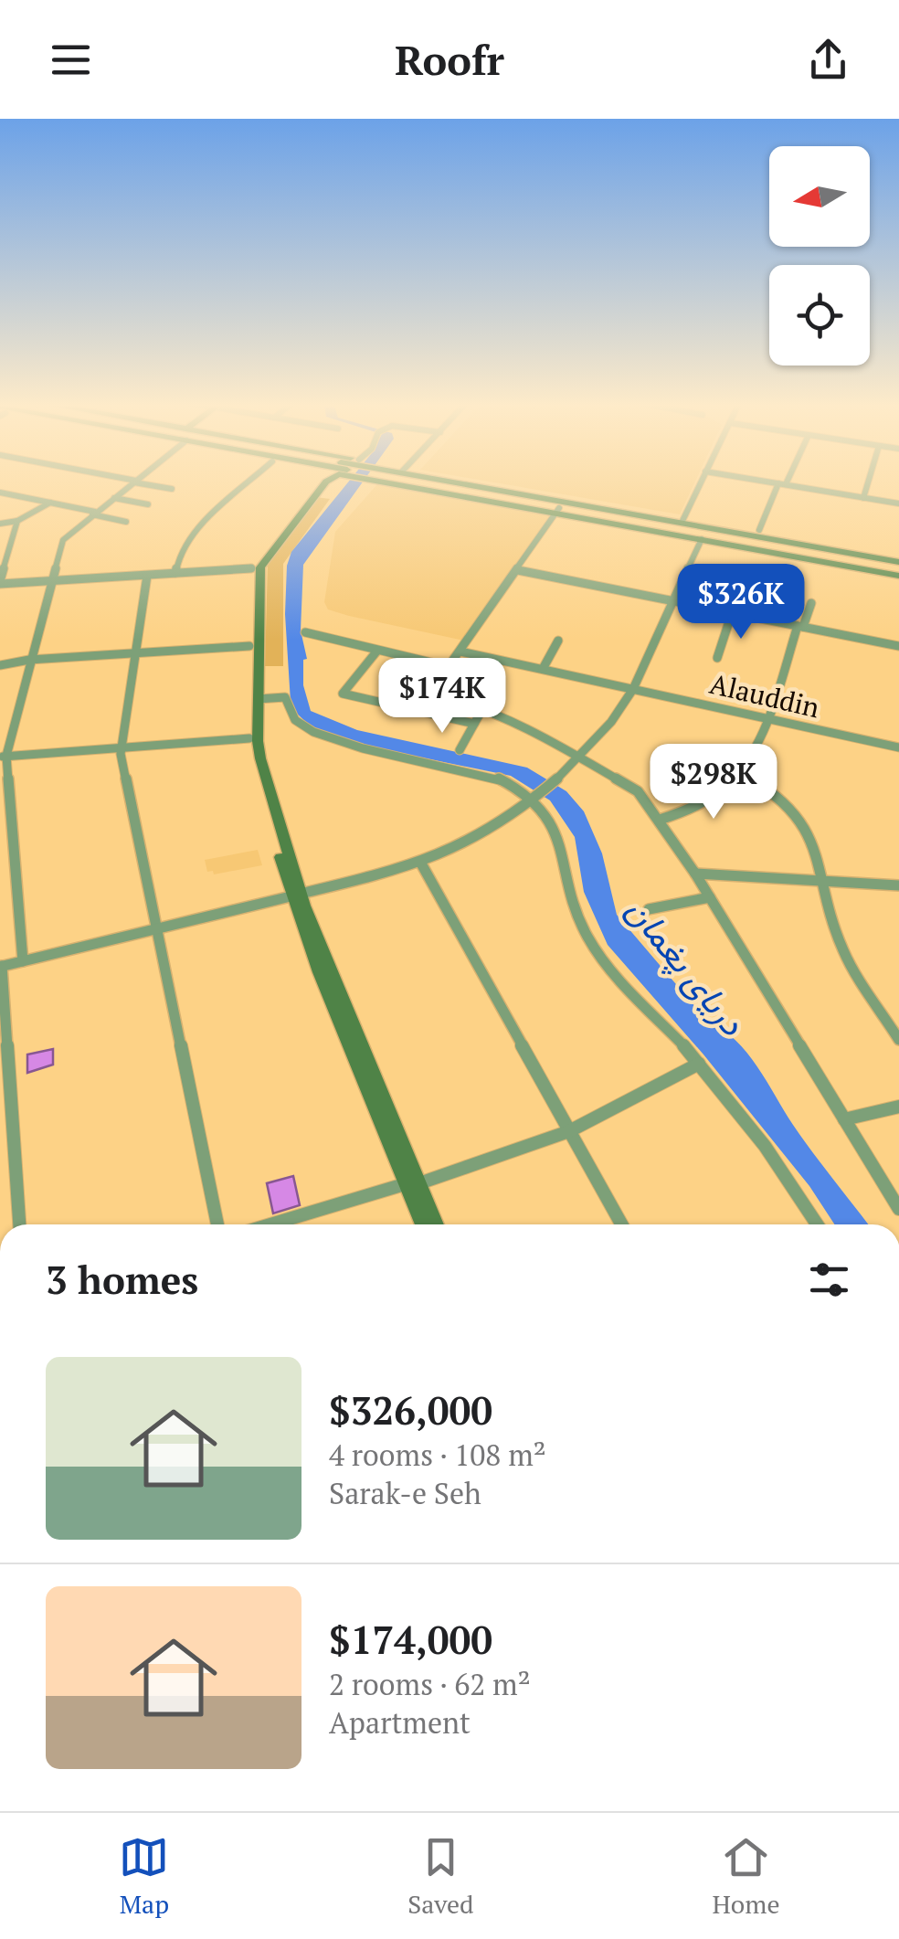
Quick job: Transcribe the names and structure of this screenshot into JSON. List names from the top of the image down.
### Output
{
  "streets": {
    "street": ["Alauddin"]
  },
  "water": ["دریای پغمان"],
  "north": "left",
  "page": {
    "header": "Roofr",
    "price": ["$326K", "$174K", "$298K"],
    "heading": "3 homes",
    "list": [
      {
        "name": "$326,000",
        "note": "4 rooms · 108 m² · Sarak-e Seh"
      },
      {
        "name": "$174,000",
        "note": "2 rooms · 62 m² · Apartment"
      }
    ],
    "tabs": ["Map", "Saved", "Home"]
  }
}
